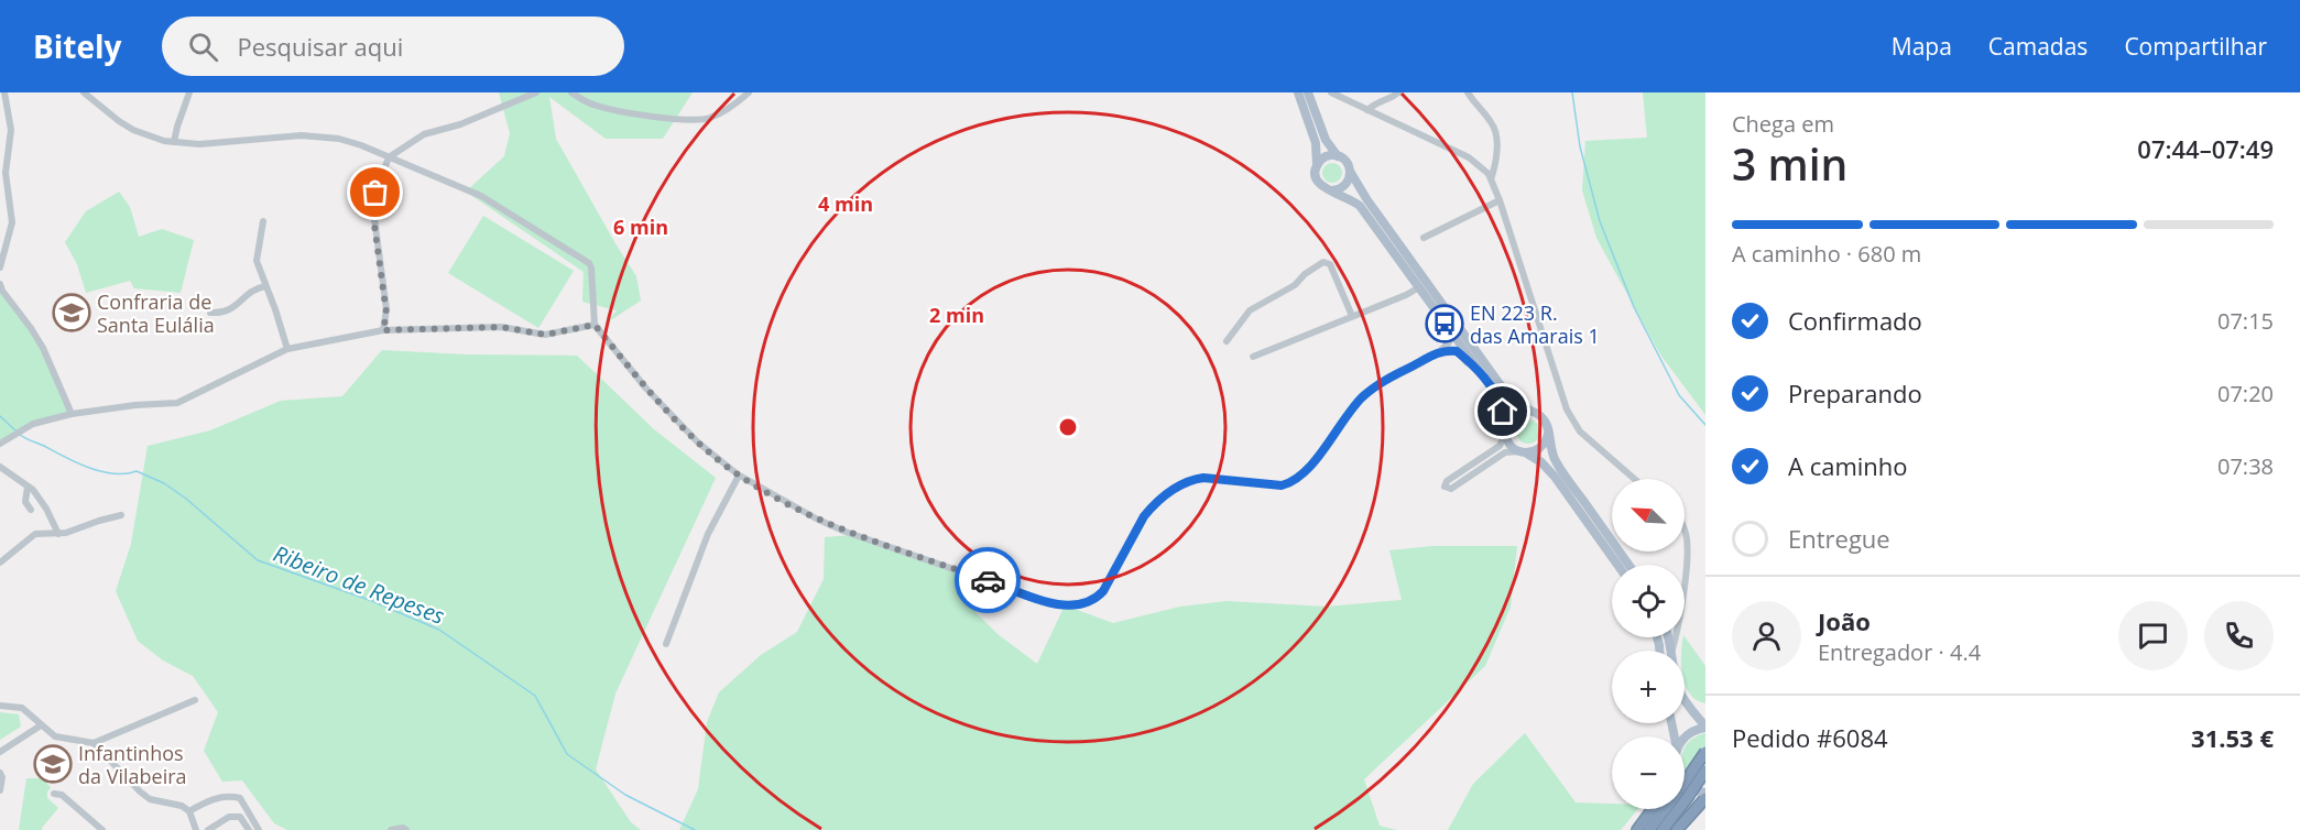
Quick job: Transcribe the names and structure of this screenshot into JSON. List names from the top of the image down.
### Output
{
  "water": ["Ribeiro de Repeses"],
  "places": {
    "school or university": ["Confraria de Santa Eulália", "Infantinhos da Vilabeira"],
    "bus stop": ["EN 223 R. das Amarais 1"]
  },
  "north": "top left",
  "page": {
    "header": "Bitely",
    "search": "Pesquisar aqui",
    "nav": ["Mapa", "Camadas", "Compartilhar"],
    "heading": ["3 min", "Chega em", "07:44–07:49"],
    "panel": [
      "João",
      "Entregador · 4.4",
      "Pedido #6084",
      "31.53 €"
    ],
    "bar": "A caminho · 680 m",
    "list": [
      ["Confirmado", "07:15"],
      ["Preparando", "07:20"],
      ["A caminho", "07:38"],
      "Entregue"
    ],
    "map_buttons": ["+", "−"]
  },
  "rings": ["4 min", "6 min", "2 min"]
}
